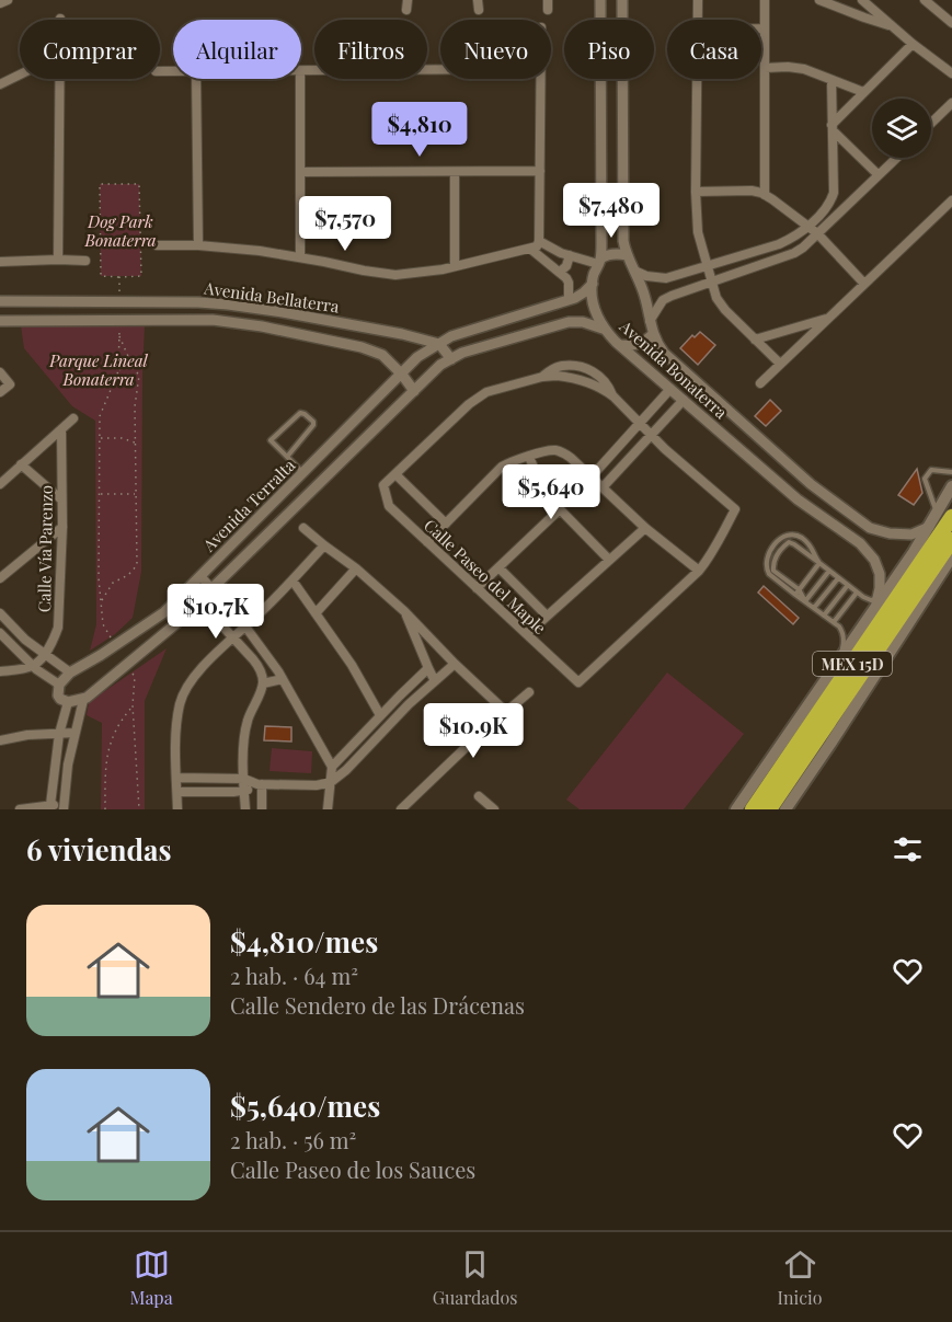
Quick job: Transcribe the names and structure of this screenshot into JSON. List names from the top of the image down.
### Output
{
  "streets": {
    "highway": ["MEX 15D"],
    "street": [
      "Avenida Bellaterra",
      "Avenida Bonaterra",
      "Avenida Terralta",
      "Calle Vía Parenzo",
      "Calle Paseo del Maple"
    ]
  },
  "crossings": [
    ["Avenida Bellaterra", "Avenida Terralta"],
    ["Avenida Bonaterra", "Avenida Terralta"]
  ],
  "parks": ["Dog Park Bonaterra", "Parque Lineal Bonaterra"],
  "page": {
    "chip": [
      "Comprar",
      "Alquilar",
      "Filtros",
      "Nuevo",
      "Piso",
      "Casa"
    ],
    "price": [
      "$4,810",
      "$7,480",
      "$7,570",
      "$5,640",
      "$10.7K",
      "$10.9K"
    ],
    "heading": "6 viviendas",
    "list": [
      {
        "name": "$4,810/mes",
        "note": "2 hab. · 64 m² · Calle Sendero de las Drácenas"
      },
      {
        "name": "$5,640/mes",
        "note": "2 hab. · 56 m² · Calle Paseo de los Sauces"
      }
    ],
    "tabs": ["Mapa", "Guardados", "Inicio"]
  }
}
